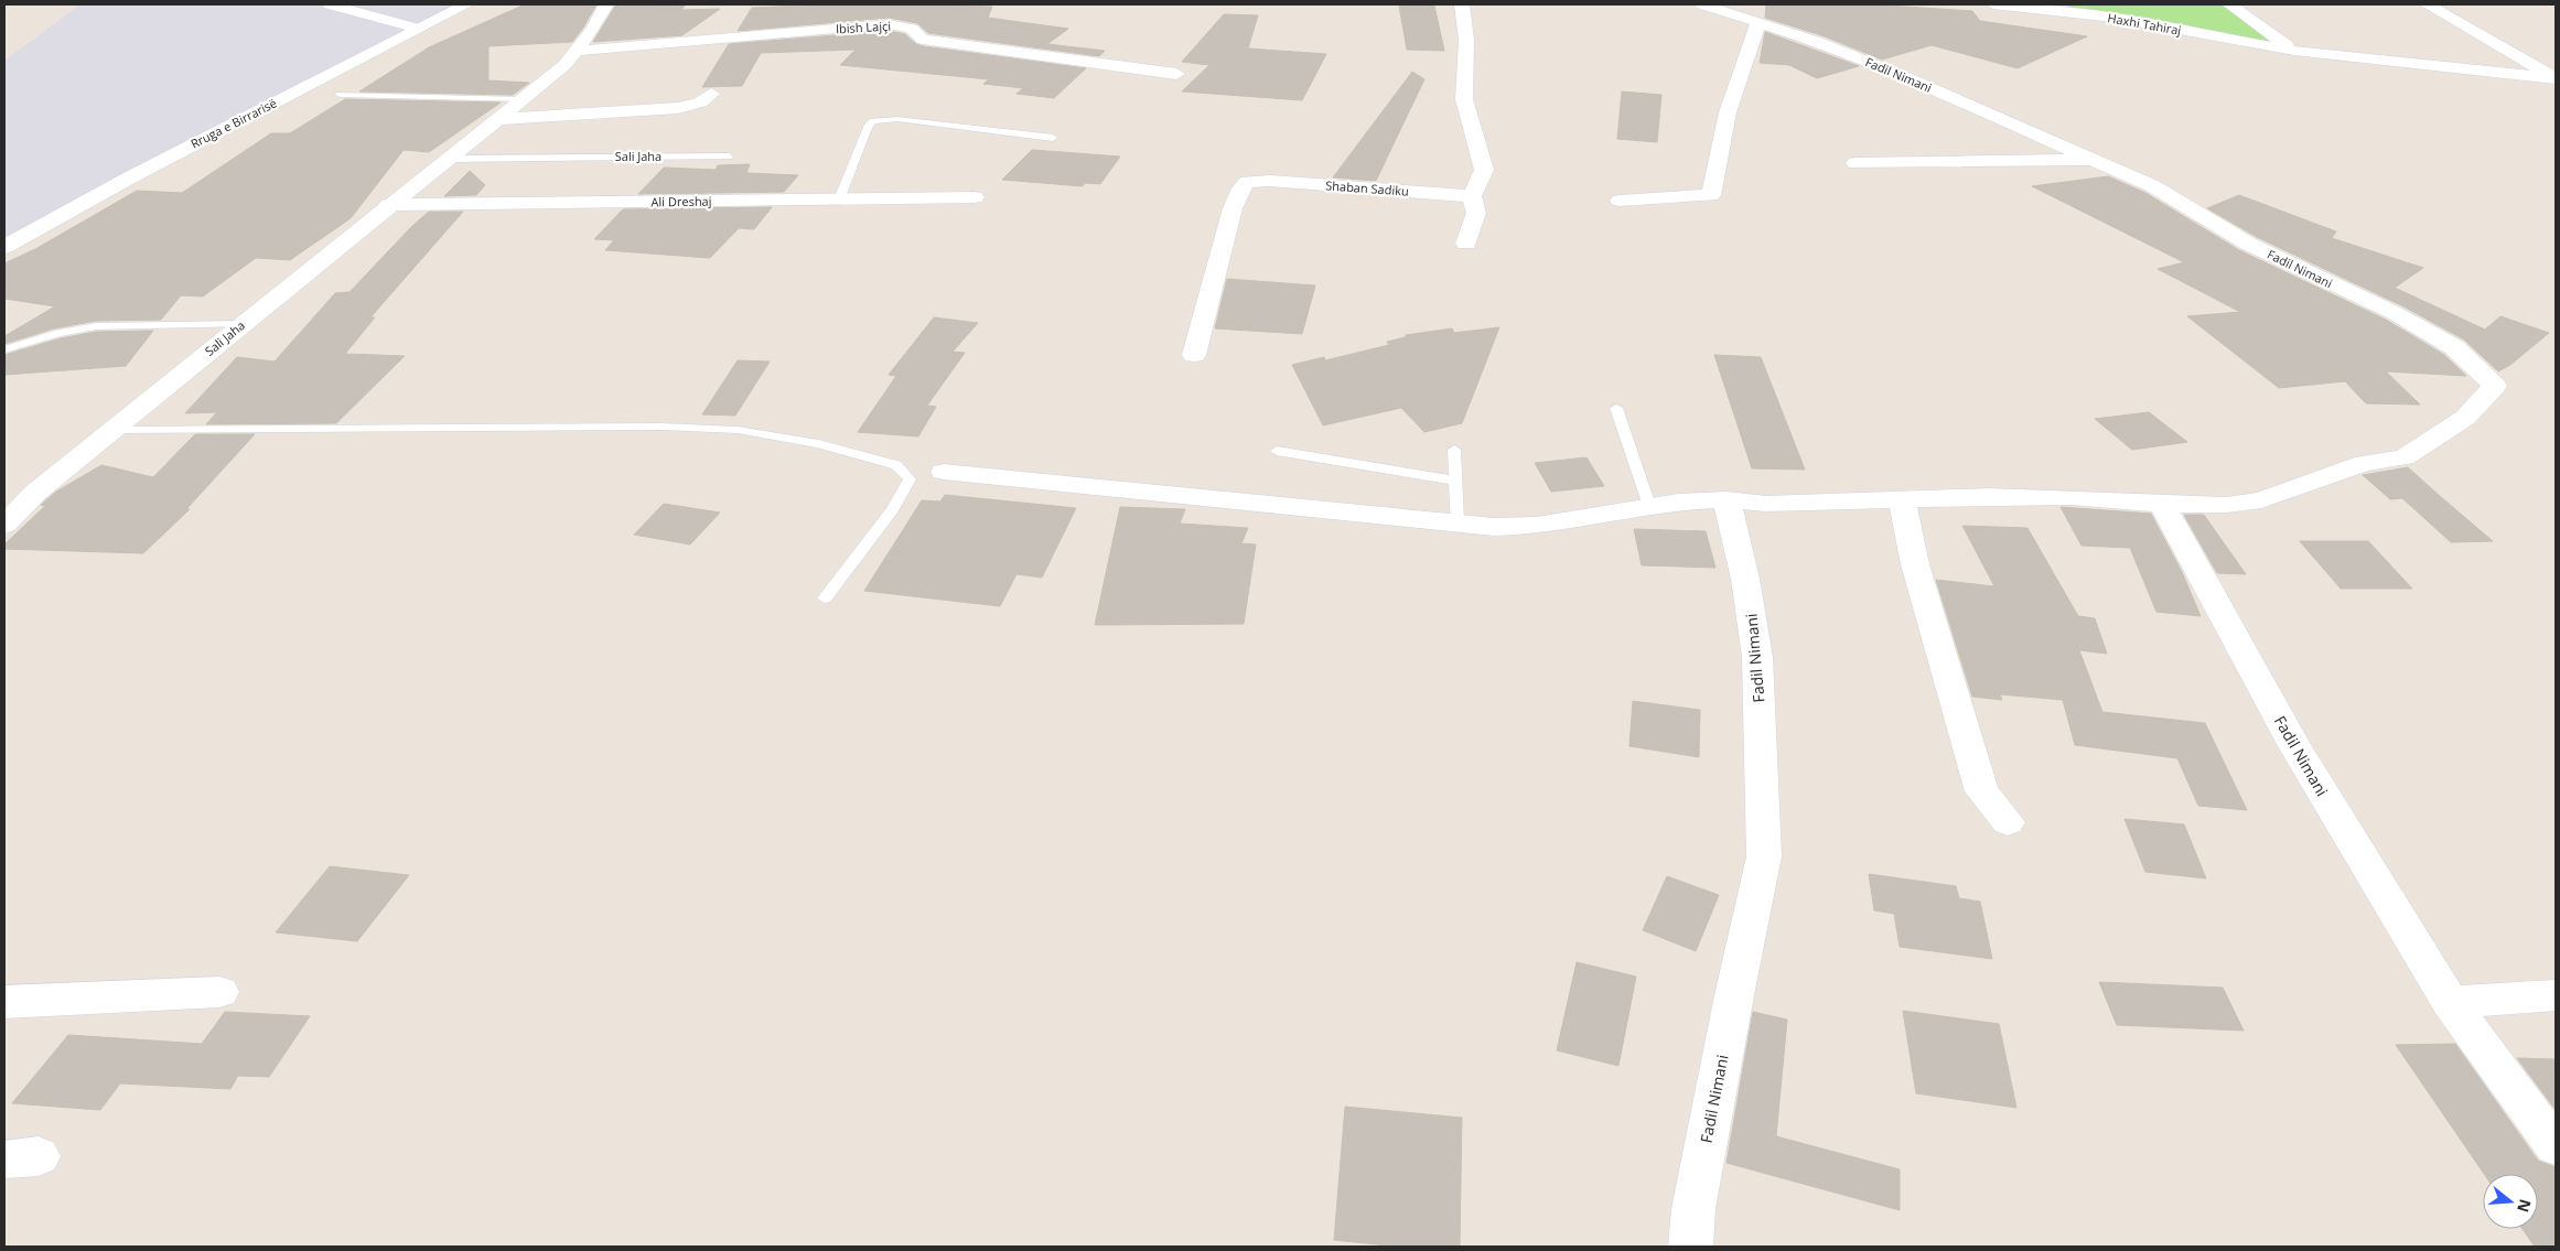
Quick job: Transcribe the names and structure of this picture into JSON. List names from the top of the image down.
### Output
{
  "streets": {
    "street": [
      "Haxhi Tahiraj",
      "Ibish Lajçi",
      "Fadil Nimani",
      "Rruga e Birrarisë",
      "Sali Jaha",
      "Shaban Sadiku",
      "Ali Dreshaj"
    ]
  },
  "crossings": [
    ["Ibish Lajçi", "Sali Jaha"],
    ["Sali Jaha", "Ali Dreshaj"]
  ],
  "north": "right"
}
